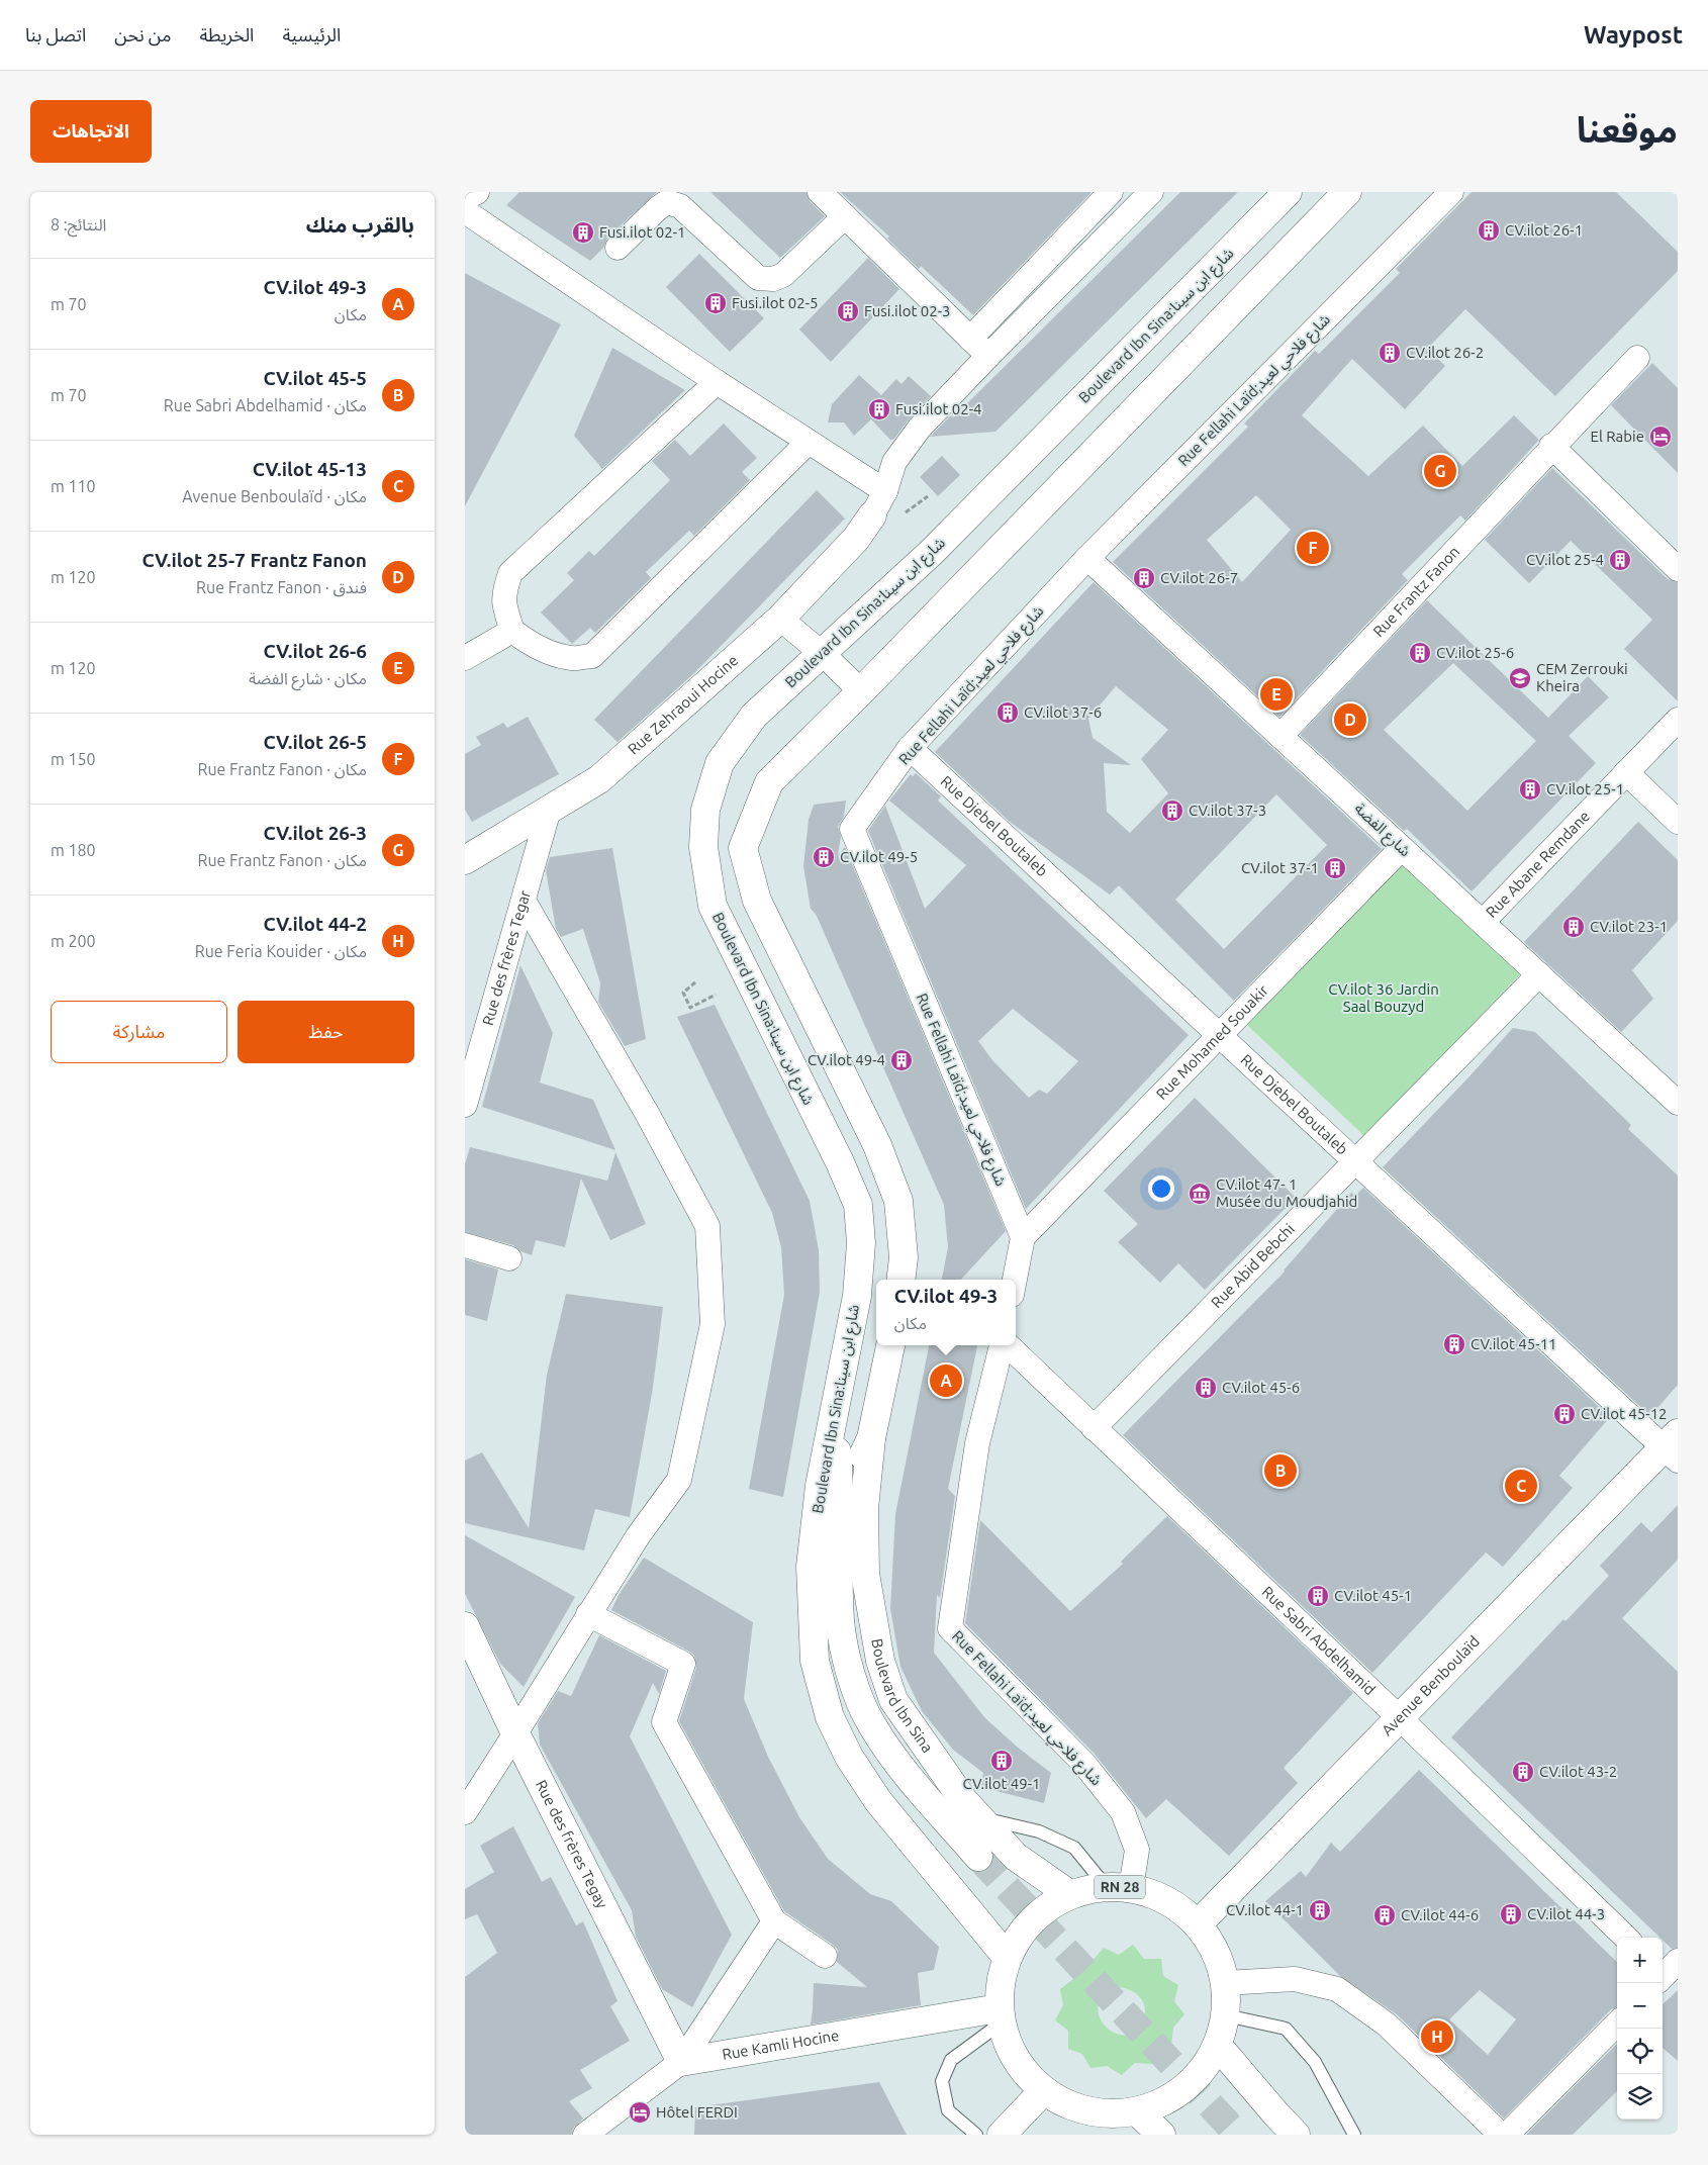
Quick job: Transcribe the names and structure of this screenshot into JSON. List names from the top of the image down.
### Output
{
  "streets": {
    "main road": [
      "Boulevard Ibn Sina:شارع ابن سينا",
      "Rue Zehraoui Hocine",
      "Avenue Benboulaïd",
      "Boulevard Ibn Sina",
      "Rue des frères Tegay",
      "RN 28",
      "Rue Kamli Hocine"
    ],
    "street": [
      "Rue Fellahi Laïd;شارع فلاحي لعيد",
      "Rue Frantz Fanon",
      "Rue Djebel Boutaleb",
      "شارع الفضة",
      "Rue Abane Remdane",
      "Rue des frères Tegar",
      "Rue Mohamed Souakir",
      "Rue Abid Bebchi",
      "Rue Sabri Abdelhamid"
    ]
  },
  "crossings": [
    ["Boulevard Ibn Sina:شارع ابن سينا", "Boulevard Ibn Sina"],
    ["Boulevard Ibn Sina:شارع ابن سينا", "RN 28"],
    ["Rue Fellahi Laïd;شارع فلاحي لعيد", "Rue Djebel Boutaleb"],
    ["Rue Fellahi Laïd;شارع فلاحي لعيد", "شارع الفضة"],
    ["Rue Fellahi Laïd;شارع فلاحي لعيد", "Rue Mohamed Souakir"],
    ["Rue Fellahi Laïd;شارع فلاحي لعيد", "RN 28"],
    ["Rue Frantz Fanon", "شارع الفضة"],
    ["Rue Zehraoui Hocine", "Rue des frères Tegar"],
    ["Rue Djebel Boutaleb", "Rue Mohamed Souakir"],
    ["Rue Djebel Boutaleb", "Rue Abid Bebchi"],
    ["Rue Djebel Boutaleb", "Avenue Benboulaïd"],
    ["شارع الفضة", "Rue Abane Remdane"],
    ["شارع الفضة", "Rue Mohamed Souakir"],
    ["شارع الفضة", "Rue Abid Bebchi"],
    ["Rue Abid Bebchi", "Rue Sabri Abdelhamid"],
    ["Rue Sabri Abdelhamid", "Avenue Benboulaïd"],
    ["Avenue Benboulaïd", "RN 28"],
    ["Boulevard Ibn Sina", "RN 28"],
    ["Rue des frères Tegay", "Rue Kamli Hocine"],
    ["RN 28", "Rue Kamli Hocine"]
  ],
  "parks": ["CV.ilot 36 Jardin Saal Bouzyd"],
  "places": {
    "building": [
      "CV.ilot 26-1",
      "Fusi.ilot 02-1",
      "Fusi.ilot 02-5",
      "Fusi.ilot 02-3",
      "CV.ilot 26-2",
      "Fusi.ilot 02-4",
      "CV.ilot 25-4",
      "CV.ilot 26-7",
      "CV.ilot 25-6",
      "CV.ilot 37-6",
      "CV.ilot 25-1",
      "CV.ilot 37-3",
      "CV.ilot 49-5",
      "CV.ilot 37-1",
      "CV.ilot 23-1",
      "CV.ilot 49-4",
      "CV.ilot 45-11",
      "CV.ilot 45-6",
      "CV.ilot 45-12",
      "CV.ilot 45-1",
      "CV.ilot 49-1",
      "CV.ilot 43-2",
      "CV.ilot 44-1",
      "CV.ilot 44-3",
      "CV.ilot 44-6"
    ],
    "hotel": ["El Rabie", "Hôtel FERDI"],
    "school or university": ["CEM Zerrouki Kheira"],
    "museum": ["CV.ilot 47- 1 Musée du Moudjahid"]
  },
  "page": {
    "header": "Waypost",
    "nav": [
      "الرئيسية",
      "الخريطة",
      "من نحن",
      "اتصل بنا"
    ],
    "title": "موقعنا",
    "buttons": [
      "الاتجاهات",
      ["حفظ", "مشاركة"]
    ],
    "heading": ["بالقرب منك", "النتائج: 8"],
    "list": [
      {
        "mark": "A",
        "name": "CV.ilot 49-3",
        "note": "مكان",
        "value": "70 m"
      },
      {
        "mark": "B",
        "name": "CV.ilot 45-5",
        "note": "مكان · Rue Sabri Abdelhamid",
        "value": "70 m"
      },
      {
        "mark": "C",
        "name": "CV.ilot 45-13",
        "note": "مكان · Avenue Benboulaïd",
        "value": "110 m"
      },
      {
        "mark": "D",
        "name": "CV.ilot 25-7 Frantz Fanon",
        "note": "فندق · Rue Frantz Fanon",
        "value": "120 m"
      },
      {
        "mark": "E",
        "name": "CV.ilot 26-6",
        "note": "مكان · شارع الفضة",
        "value": "120 m"
      },
      {
        "mark": "F",
        "name": "CV.ilot 26-5",
        "note": "مكان · Rue Frantz Fanon",
        "value": "150 m"
      },
      {
        "mark": "G",
        "name": "CV.ilot 26-3",
        "note": "مكان · Rue Frantz Fanon",
        "value": "180 m"
      },
      {
        "mark": "H",
        "name": "CV.ilot 44-2",
        "note": "مكان · Rue Feria Kouider",
        "value": "200 m"
      }
    ],
    "pins": [
      "G",
      "F",
      "E",
      "D",
      "A",
      "B",
      "C",
      "H"
    ],
    "popup": ["CV.ilot 49-3", "مكان"],
    "map_buttons": ["+", "−"]
  }
}
